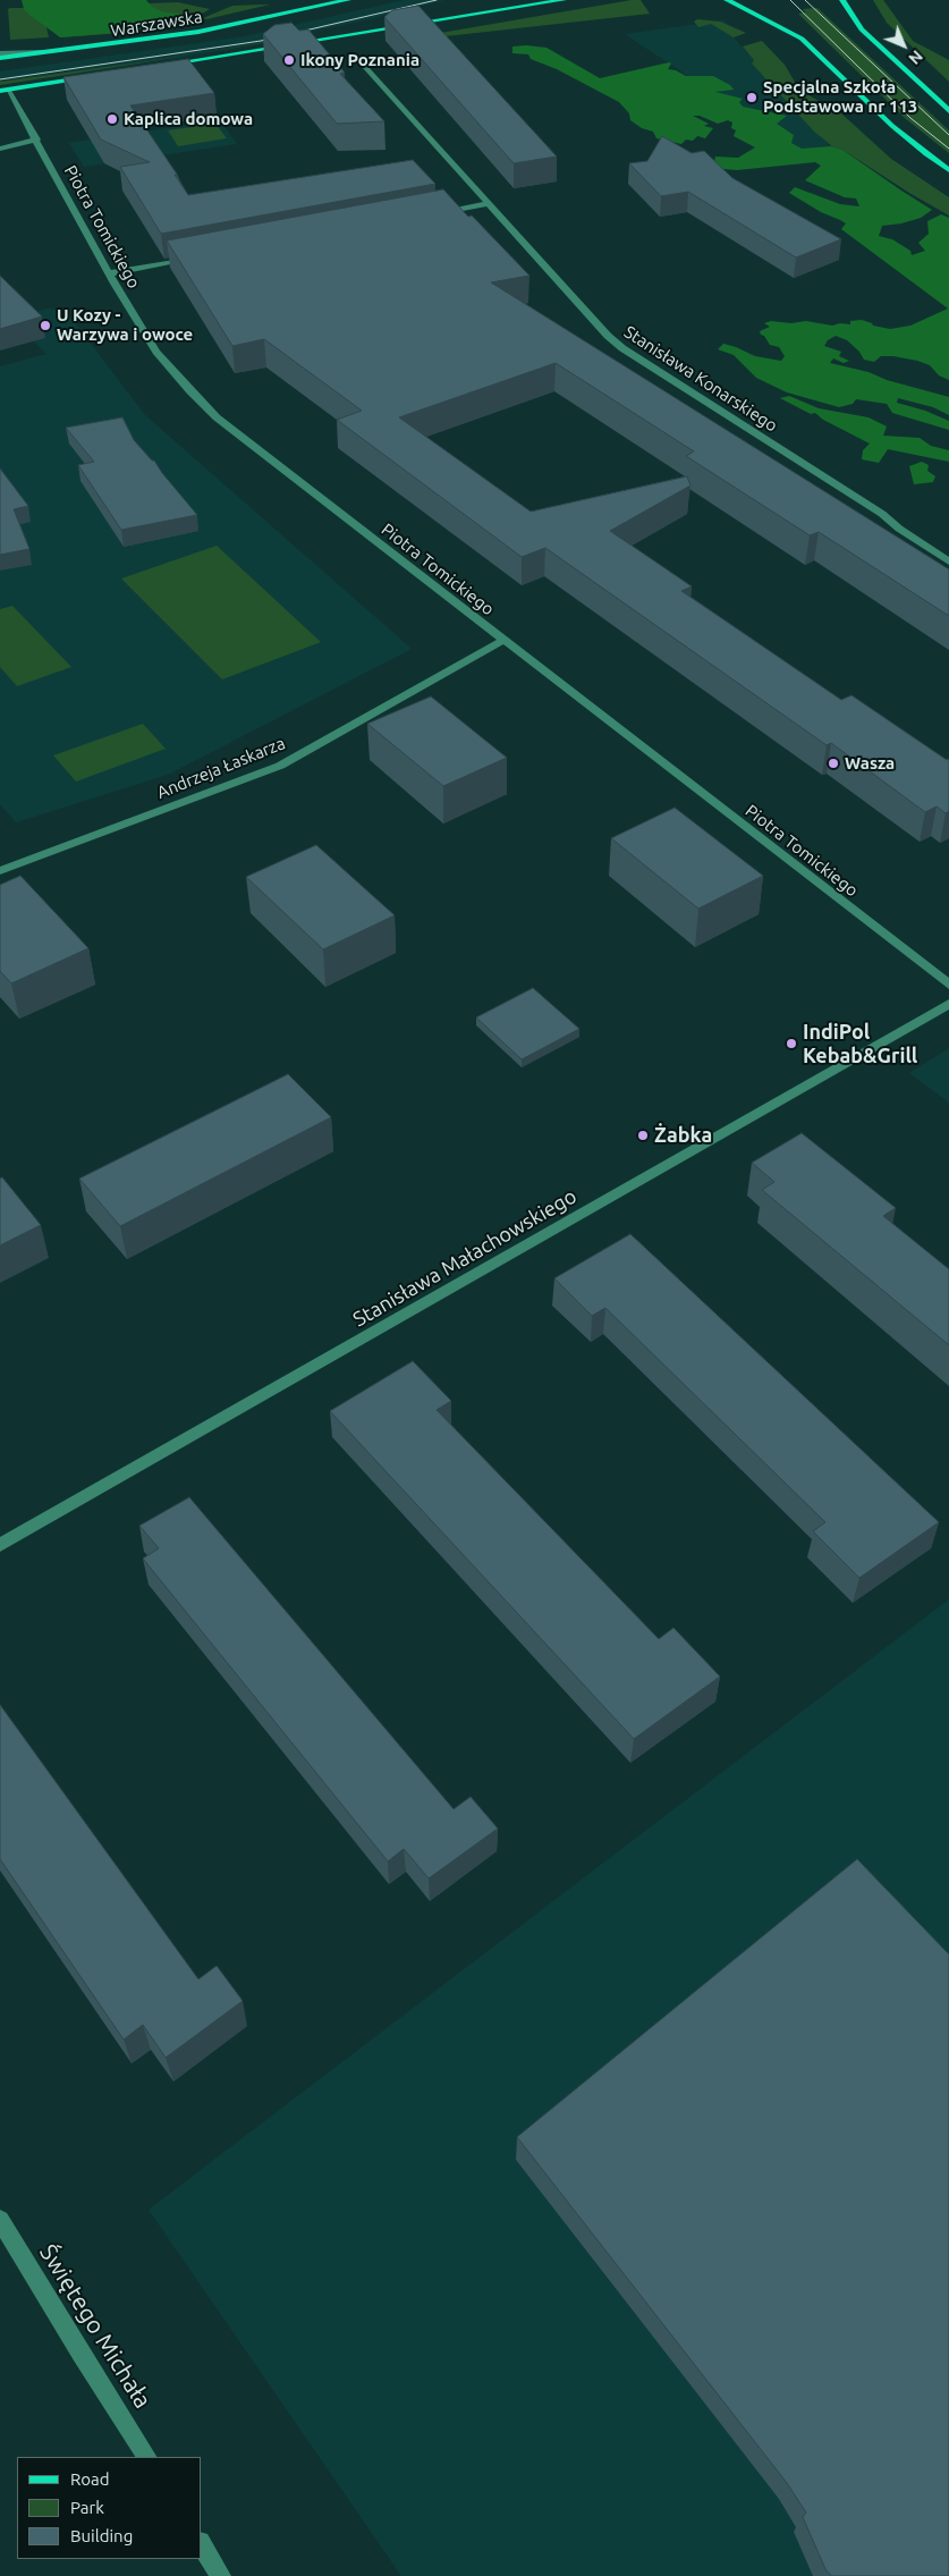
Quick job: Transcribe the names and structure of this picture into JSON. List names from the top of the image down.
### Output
{
  "streets": {
    "main road": ["Warszawska"],
    "street": [
      "Piotra Tomickiego",
      "Stanisława Konarskiego",
      "Andrzeja Łaskarza",
      "Stanisława Małachowskiego",
      "Świętego Michała"
    ]
  },
  "crossings": [
    ["Piotra Tomickiego", "Andrzeja Łaskarza"]
  ],
  "places": [
    "Ikony Poznania",
    "Specjalna Szkoła Podstawowa nr 113",
    "Kaplica domowa",
    "U Kozy - Warzywa i owoce",
    "Wasza",
    "IndiPol Kebab&Grill",
    "Żabka"
  ],
  "legend": ["Road", "Park", "Building"],
  "north": "bottom right"
}
